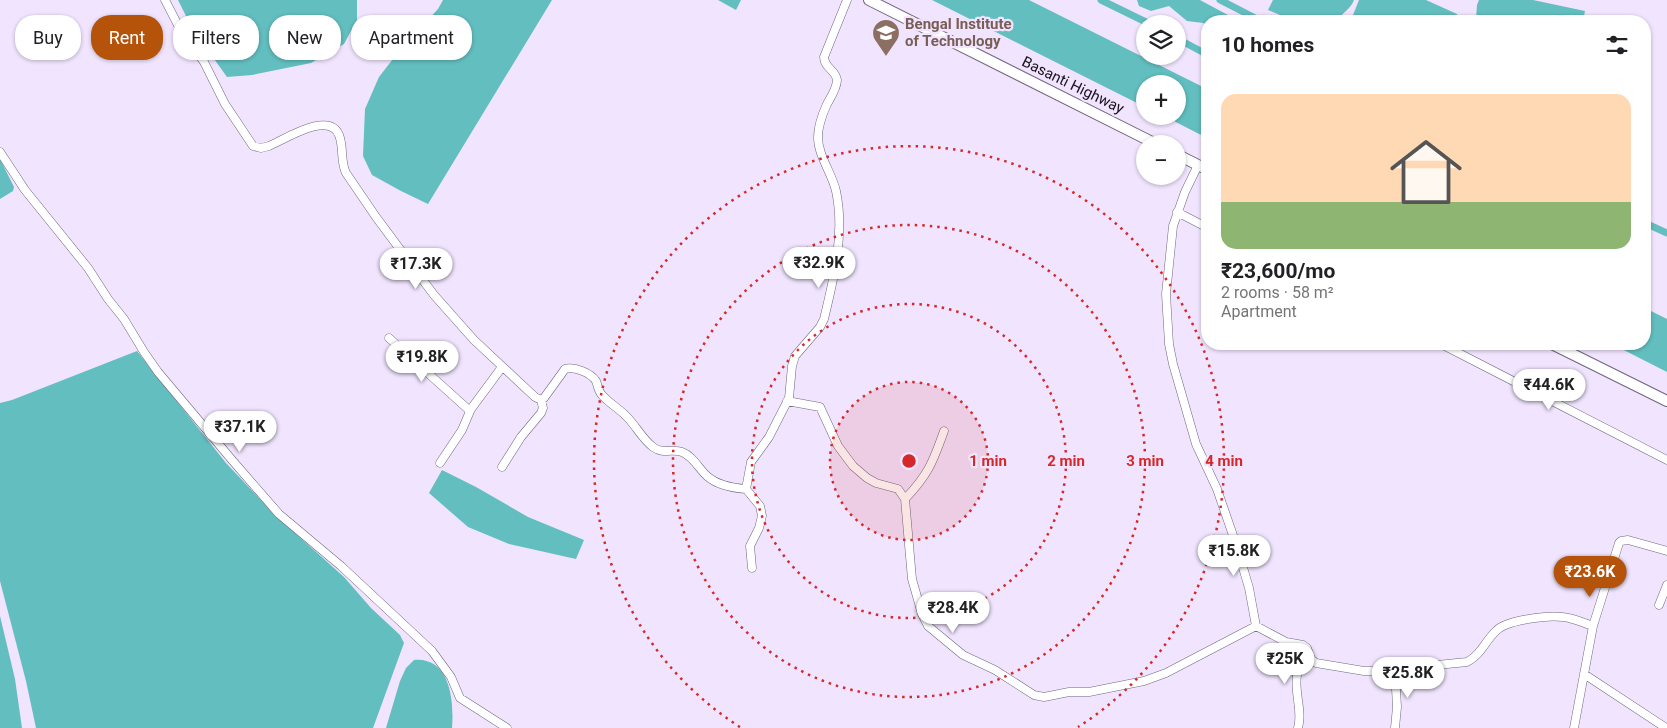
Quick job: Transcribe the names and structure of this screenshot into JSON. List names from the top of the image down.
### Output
{
  "streets": {
    "main road": ["Basanti Highway"]
  },
  "places": {
    "school or university": ["Bengal Institute of Technology"]
  },
  "page": {
    "map_buttons": ["+", "−"],
    "chip": [
      "Buy",
      "Rent",
      "Filters",
      "New",
      "Apartment"
    ],
    "heading": "10 homes",
    "list": [
      {
        "name": "₹23,600/mo",
        "note": "2 rooms · 58 m² · Apartment"
      }
    ],
    "price": [
      "₹32.9K",
      "₹17.3K",
      "₹19.8K",
      "₹44.6K",
      "₹37.1K",
      "₹15.8K",
      "₹23.6K",
      "₹28.4K",
      "₹25K",
      "₹25.8K"
    ]
  },
  "rings": [
    "1 min",
    "2 min",
    "3 min",
    "4 min"
  ]
}
